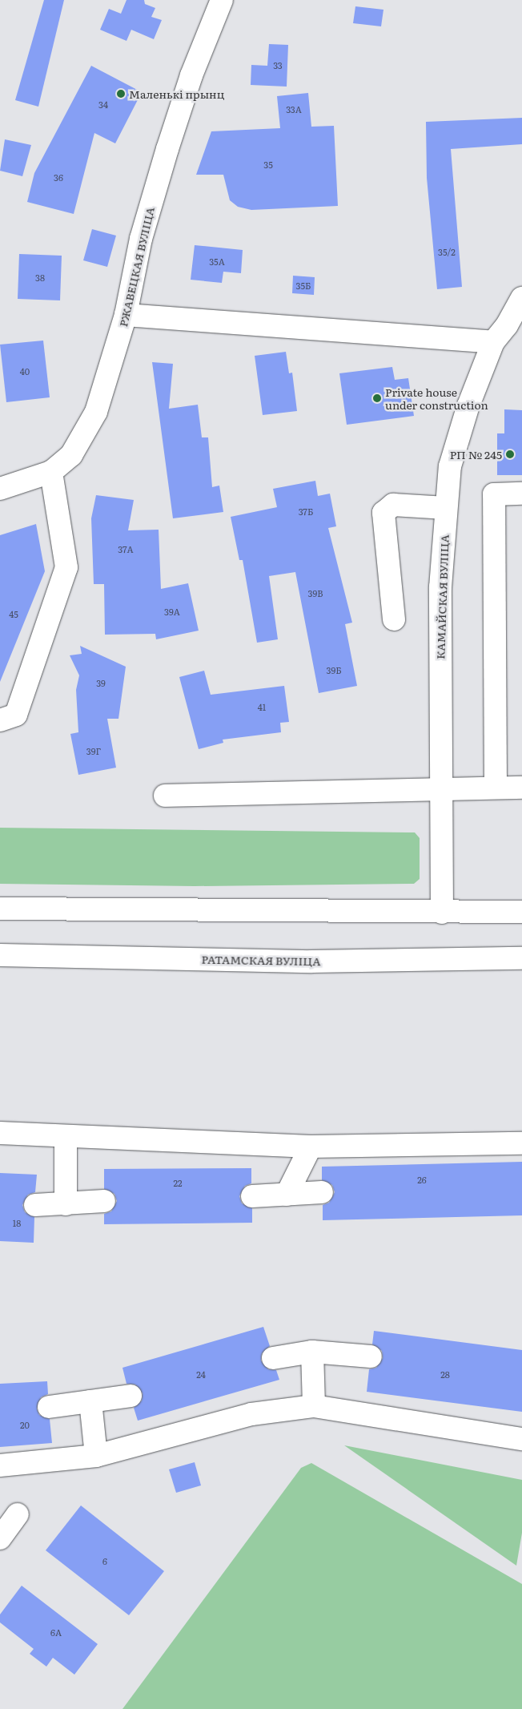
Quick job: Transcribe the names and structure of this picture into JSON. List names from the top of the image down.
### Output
{
  "streets": {
    "main road": ["РЖАВЕЦКАЯ ВУЛІЦА", "КАМАЙСКАЯ ВУЛІЦА", "РАТАМСКАЯ ВУЛІЦА"]
  },
  "places": ["Маленькі прынц", "Private house under construction", "РП № 245"],
  "house_numbers": [
    "33",
    "34",
    "33А",
    "35",
    "36",
    "35/2",
    "35А",
    "38",
    "35Б",
    "40",
    "37Б",
    "37А",
    "39В",
    "39А",
    "45",
    "39Б",
    "39",
    "41",
    "39Г",
    "26",
    "22",
    "18",
    "24",
    "28",
    "20",
    "6",
    "6А"
  ]
}
